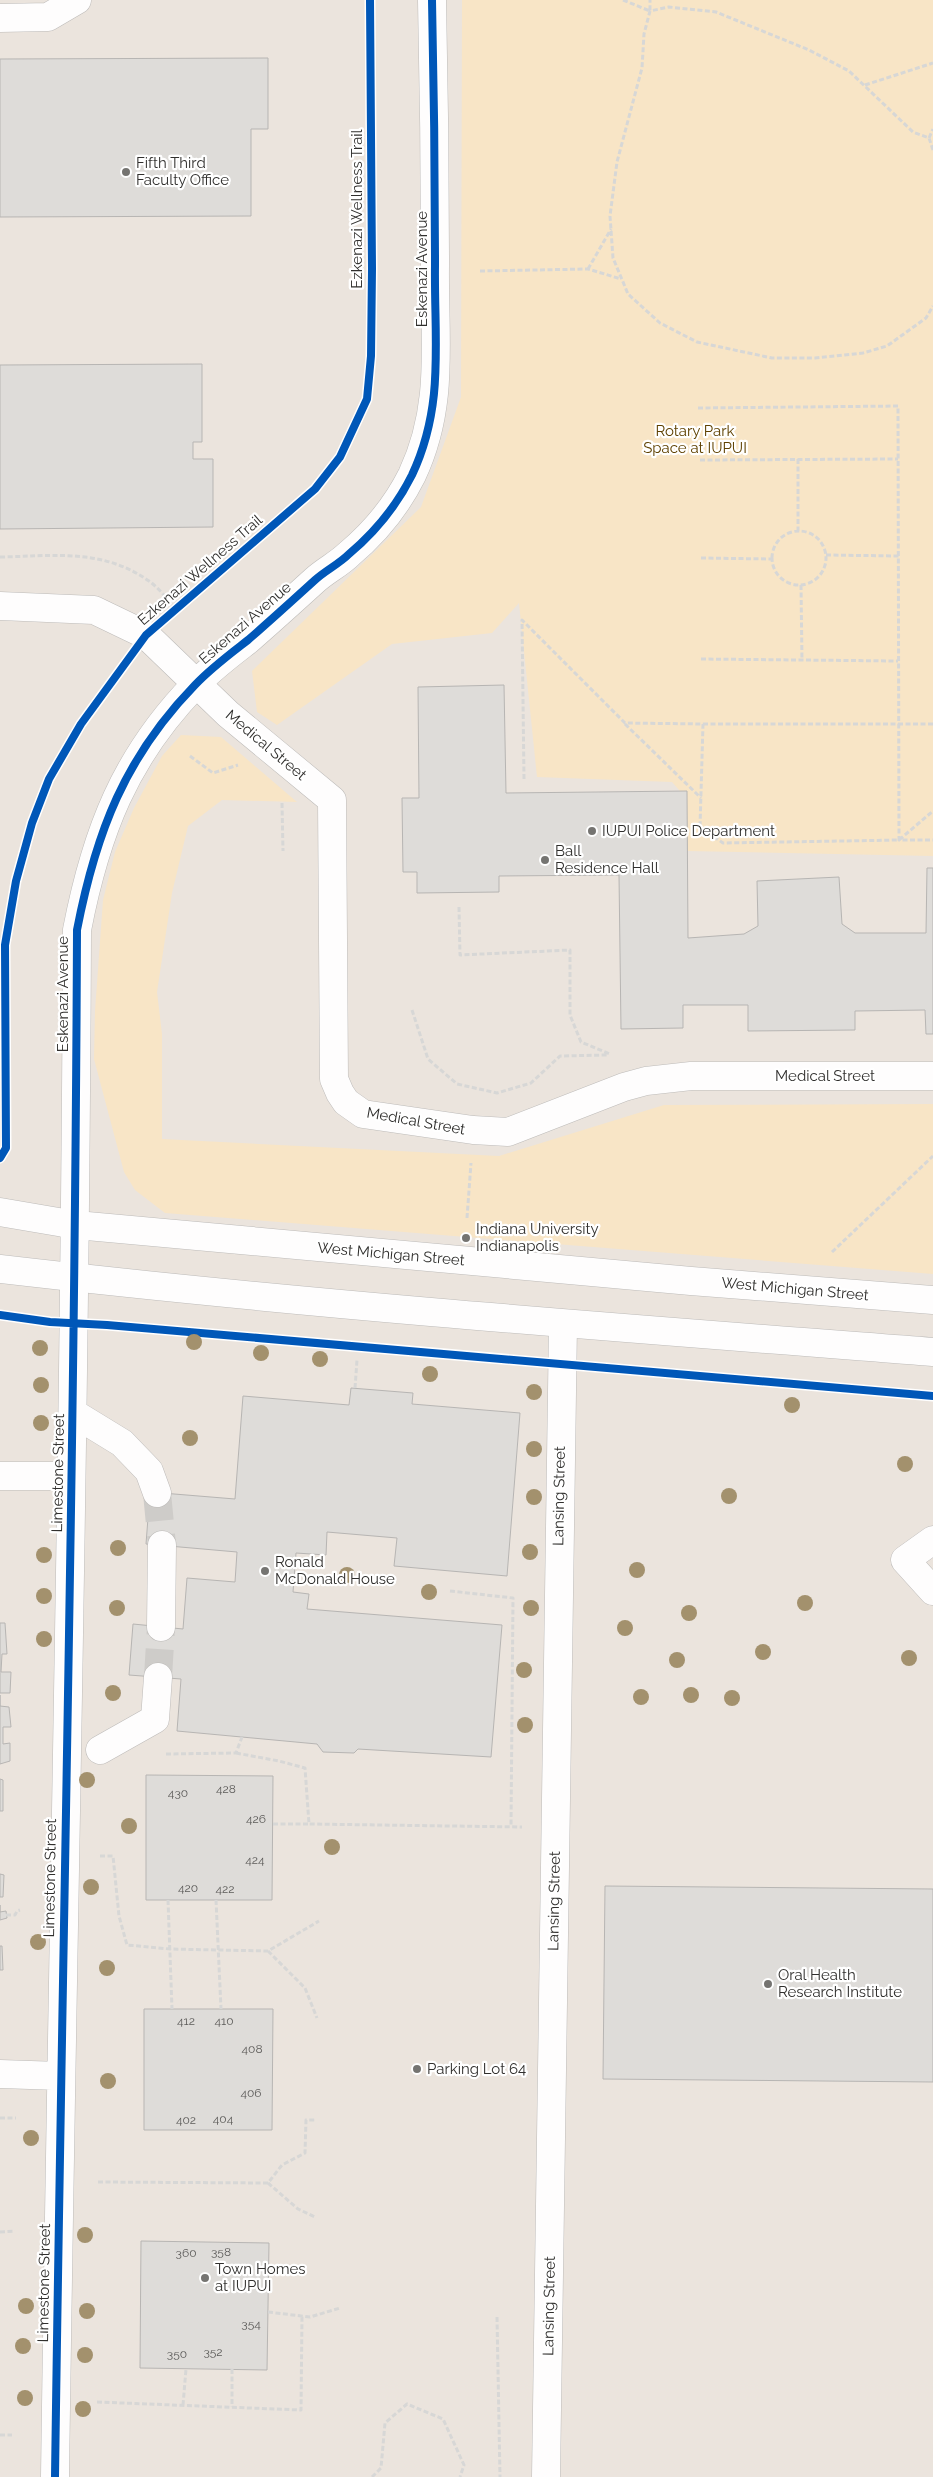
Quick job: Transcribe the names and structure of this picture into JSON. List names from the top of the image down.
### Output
{
  "streets": {
    "street": [
      "Eskenazi Avenue",
      "Medical Street",
      "West Michigan Street",
      "Limestone Street",
      "Lansing Street"
    ],
    "cycle path": ["Ezkenazi Wellness Trail"]
  },
  "crossings": [
    ["Ezkenazi Wellness Trail", "Medical Street"],
    ["Eskenazi Avenue", "Medical Street"],
    ["Eskenazi Avenue", "West Michigan Street"],
    ["Eskenazi Avenue", "Limestone Street"]
  ],
  "parks": ["Rotary Park Space at IUPUI"],
  "places": [
    "Fifth Third Faculty Office",
    "IUPUI Police Department",
    "Ball Residence Hall",
    "Indiana University Indianapolis",
    "Ronald McDonald House",
    "Oral Health Research Institute",
    "Parking Lot 64",
    "Town Homes at IUPUI"
  ],
  "house_numbers": [
    "428",
    "430",
    "426",
    "424",
    "420",
    "422",
    "412",
    "410",
    "408",
    "406",
    "404",
    "402",
    "358",
    "360",
    "354",
    "352",
    "350"
  ]
}
